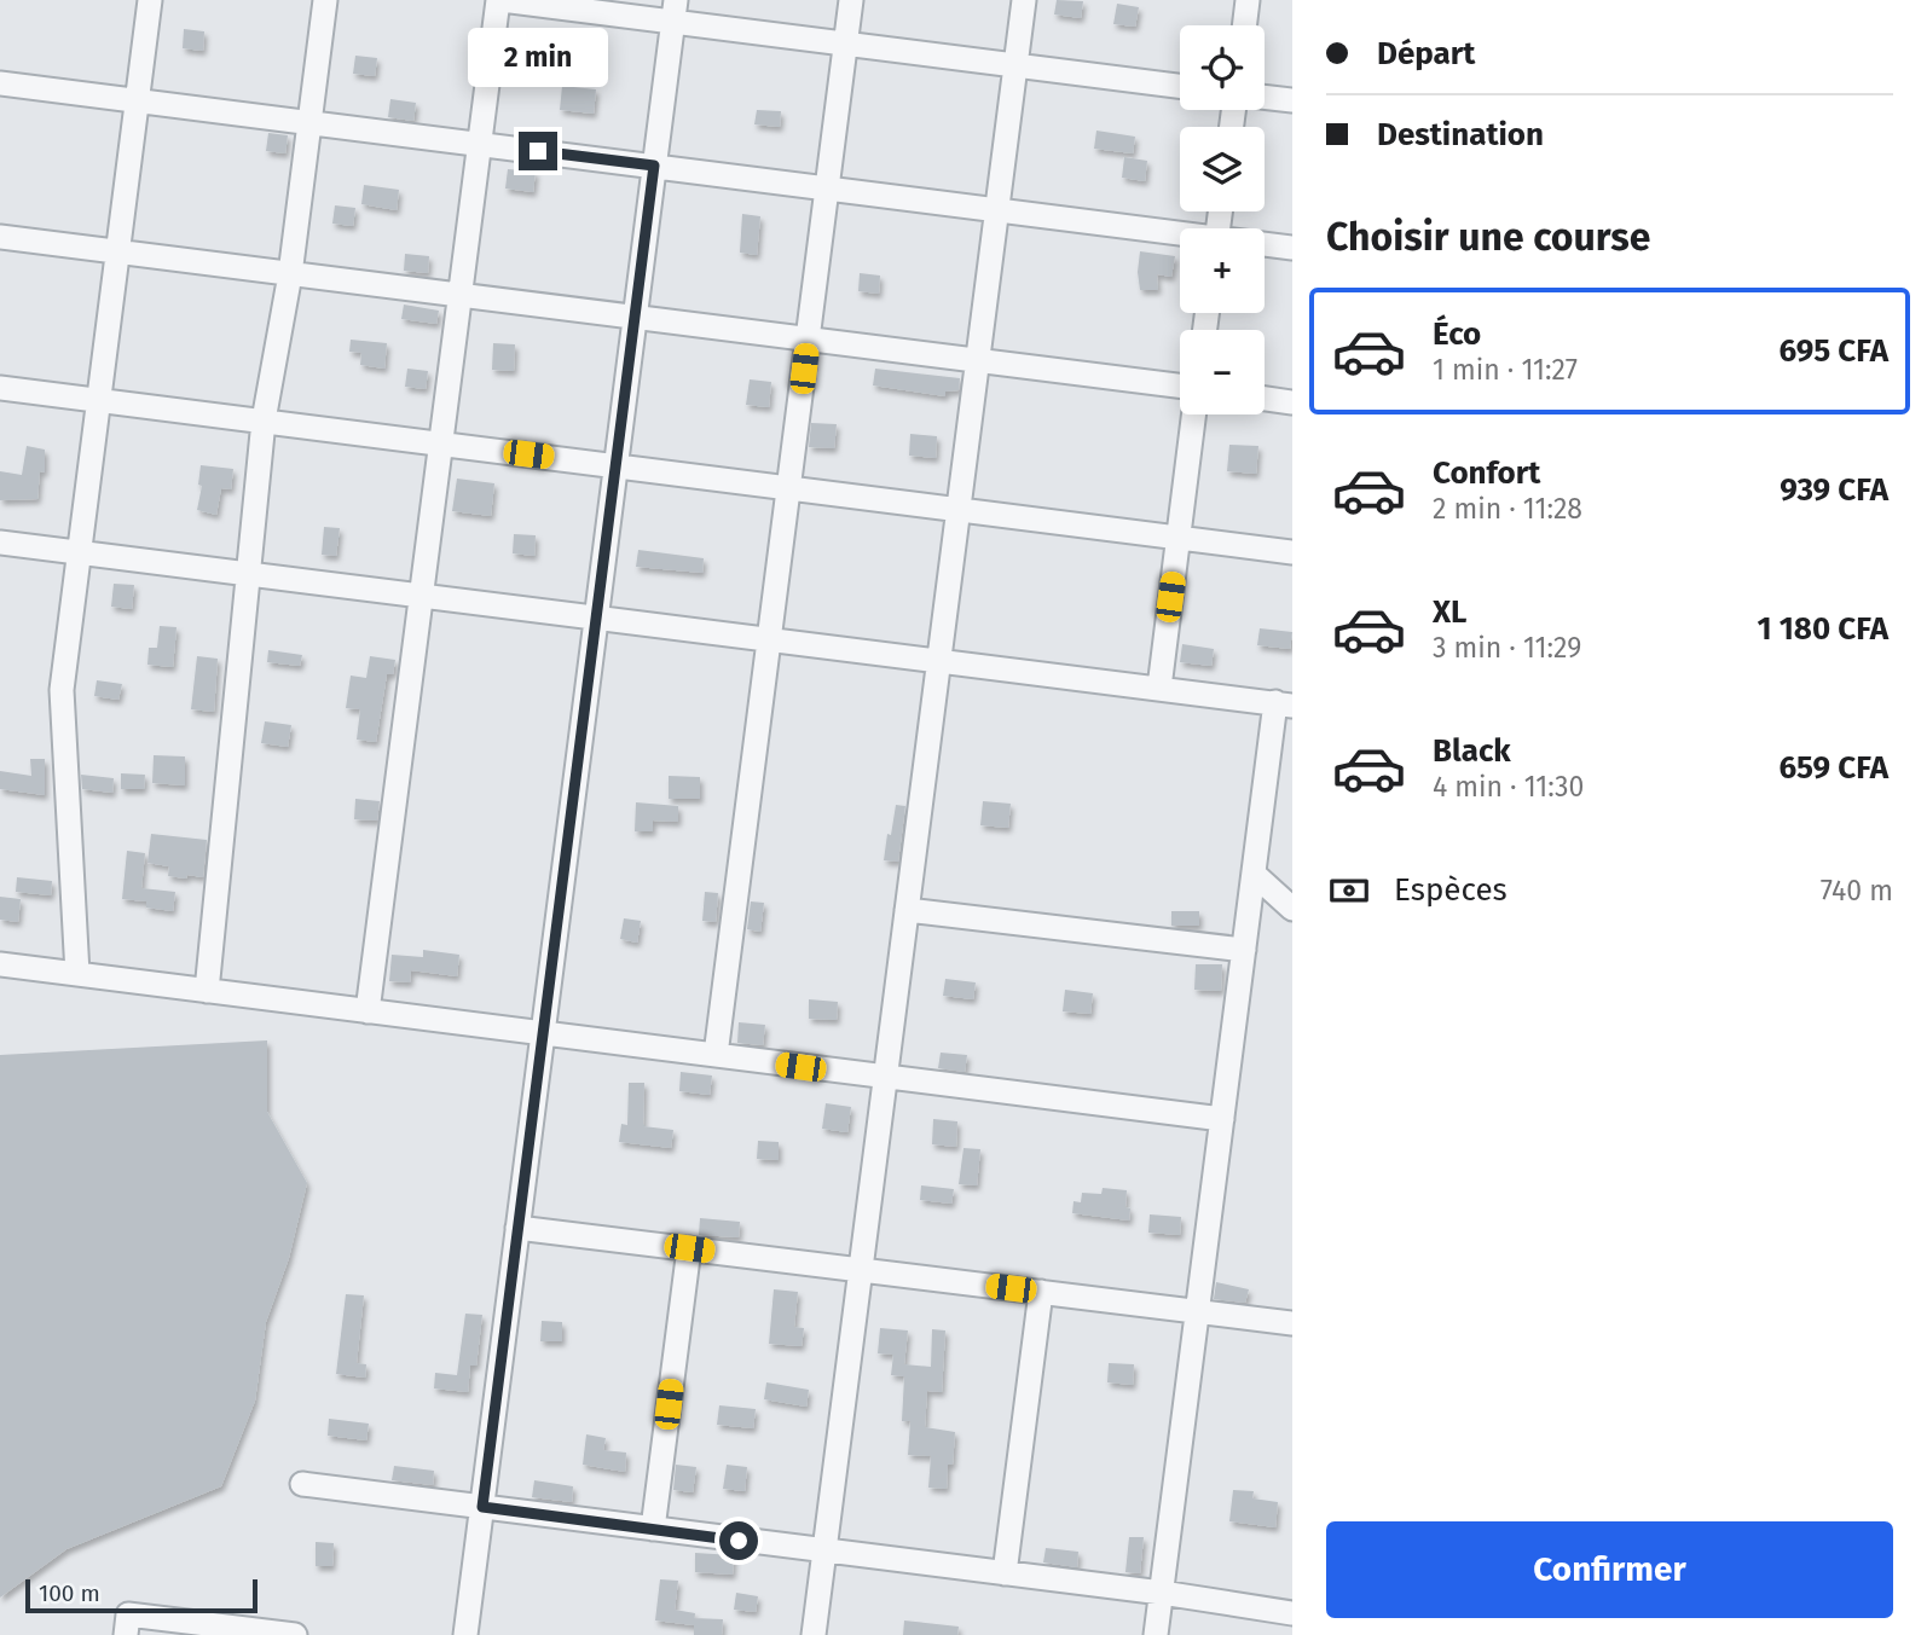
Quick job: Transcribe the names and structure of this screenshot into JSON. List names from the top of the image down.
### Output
{
  "scale_bar": "100 m",
  "page": {
    "banner": ["Départ", "Destination"],
    "map_buttons": ["+", "−"],
    "bubble": "2 min",
    "heading": "Choisir une course",
    "list": [
      {
        "name": "Éco",
        "note": "1 min · 11:27",
        "value": "695 CFA"
      },
      {
        "name": "Confort",
        "note": "2 min · 11:28",
        "value": "939 CFA"
      },
      {
        "name": "XL",
        "note": "3 min · 11:29",
        "value": "1 180 CFA"
      },
      {
        "name": "Black",
        "note": "4 min · 11:30",
        "value": "659 CFA"
      }
    ],
    "pay": ["Espèces", "740 m"],
    "buttons": "Confirmer",
    "scale": "100 m"
  }
}
